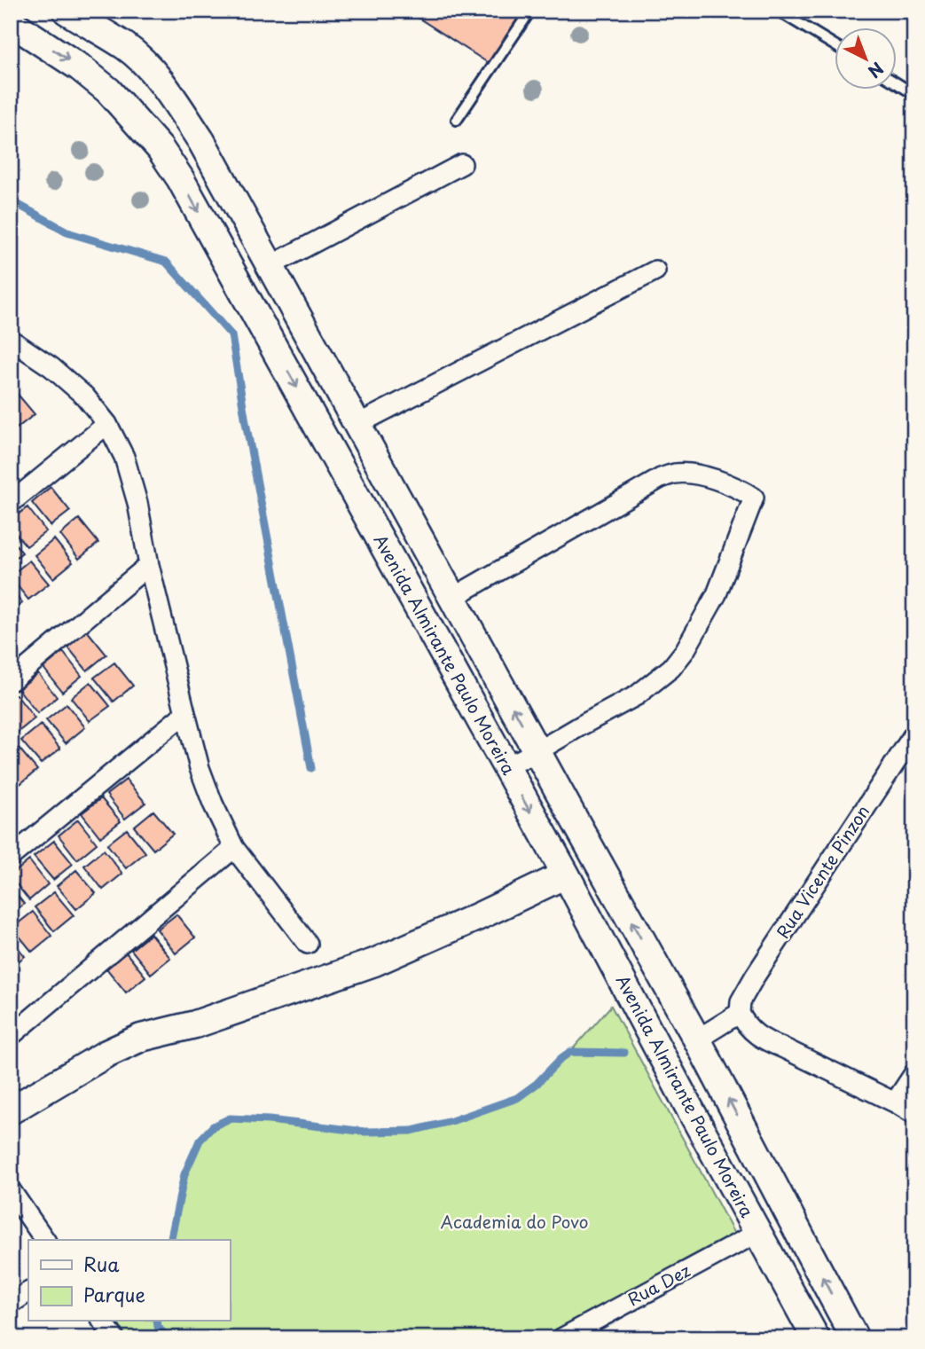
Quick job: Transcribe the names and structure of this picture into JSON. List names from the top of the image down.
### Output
{
  "streets": {
    "main road": ["Avenida Almirante Paulo Moreira"],
    "street": ["Rua Vicente Pinzon", "Rua Dez"]
  },
  "crossings": [
    ["Avenida Almirante Paulo Moreira", "Rua Dez"]
  ],
  "parks": ["Academia do Povo"],
  "legend": ["Rua", "Parque"],
  "north": "bottom right"
}
